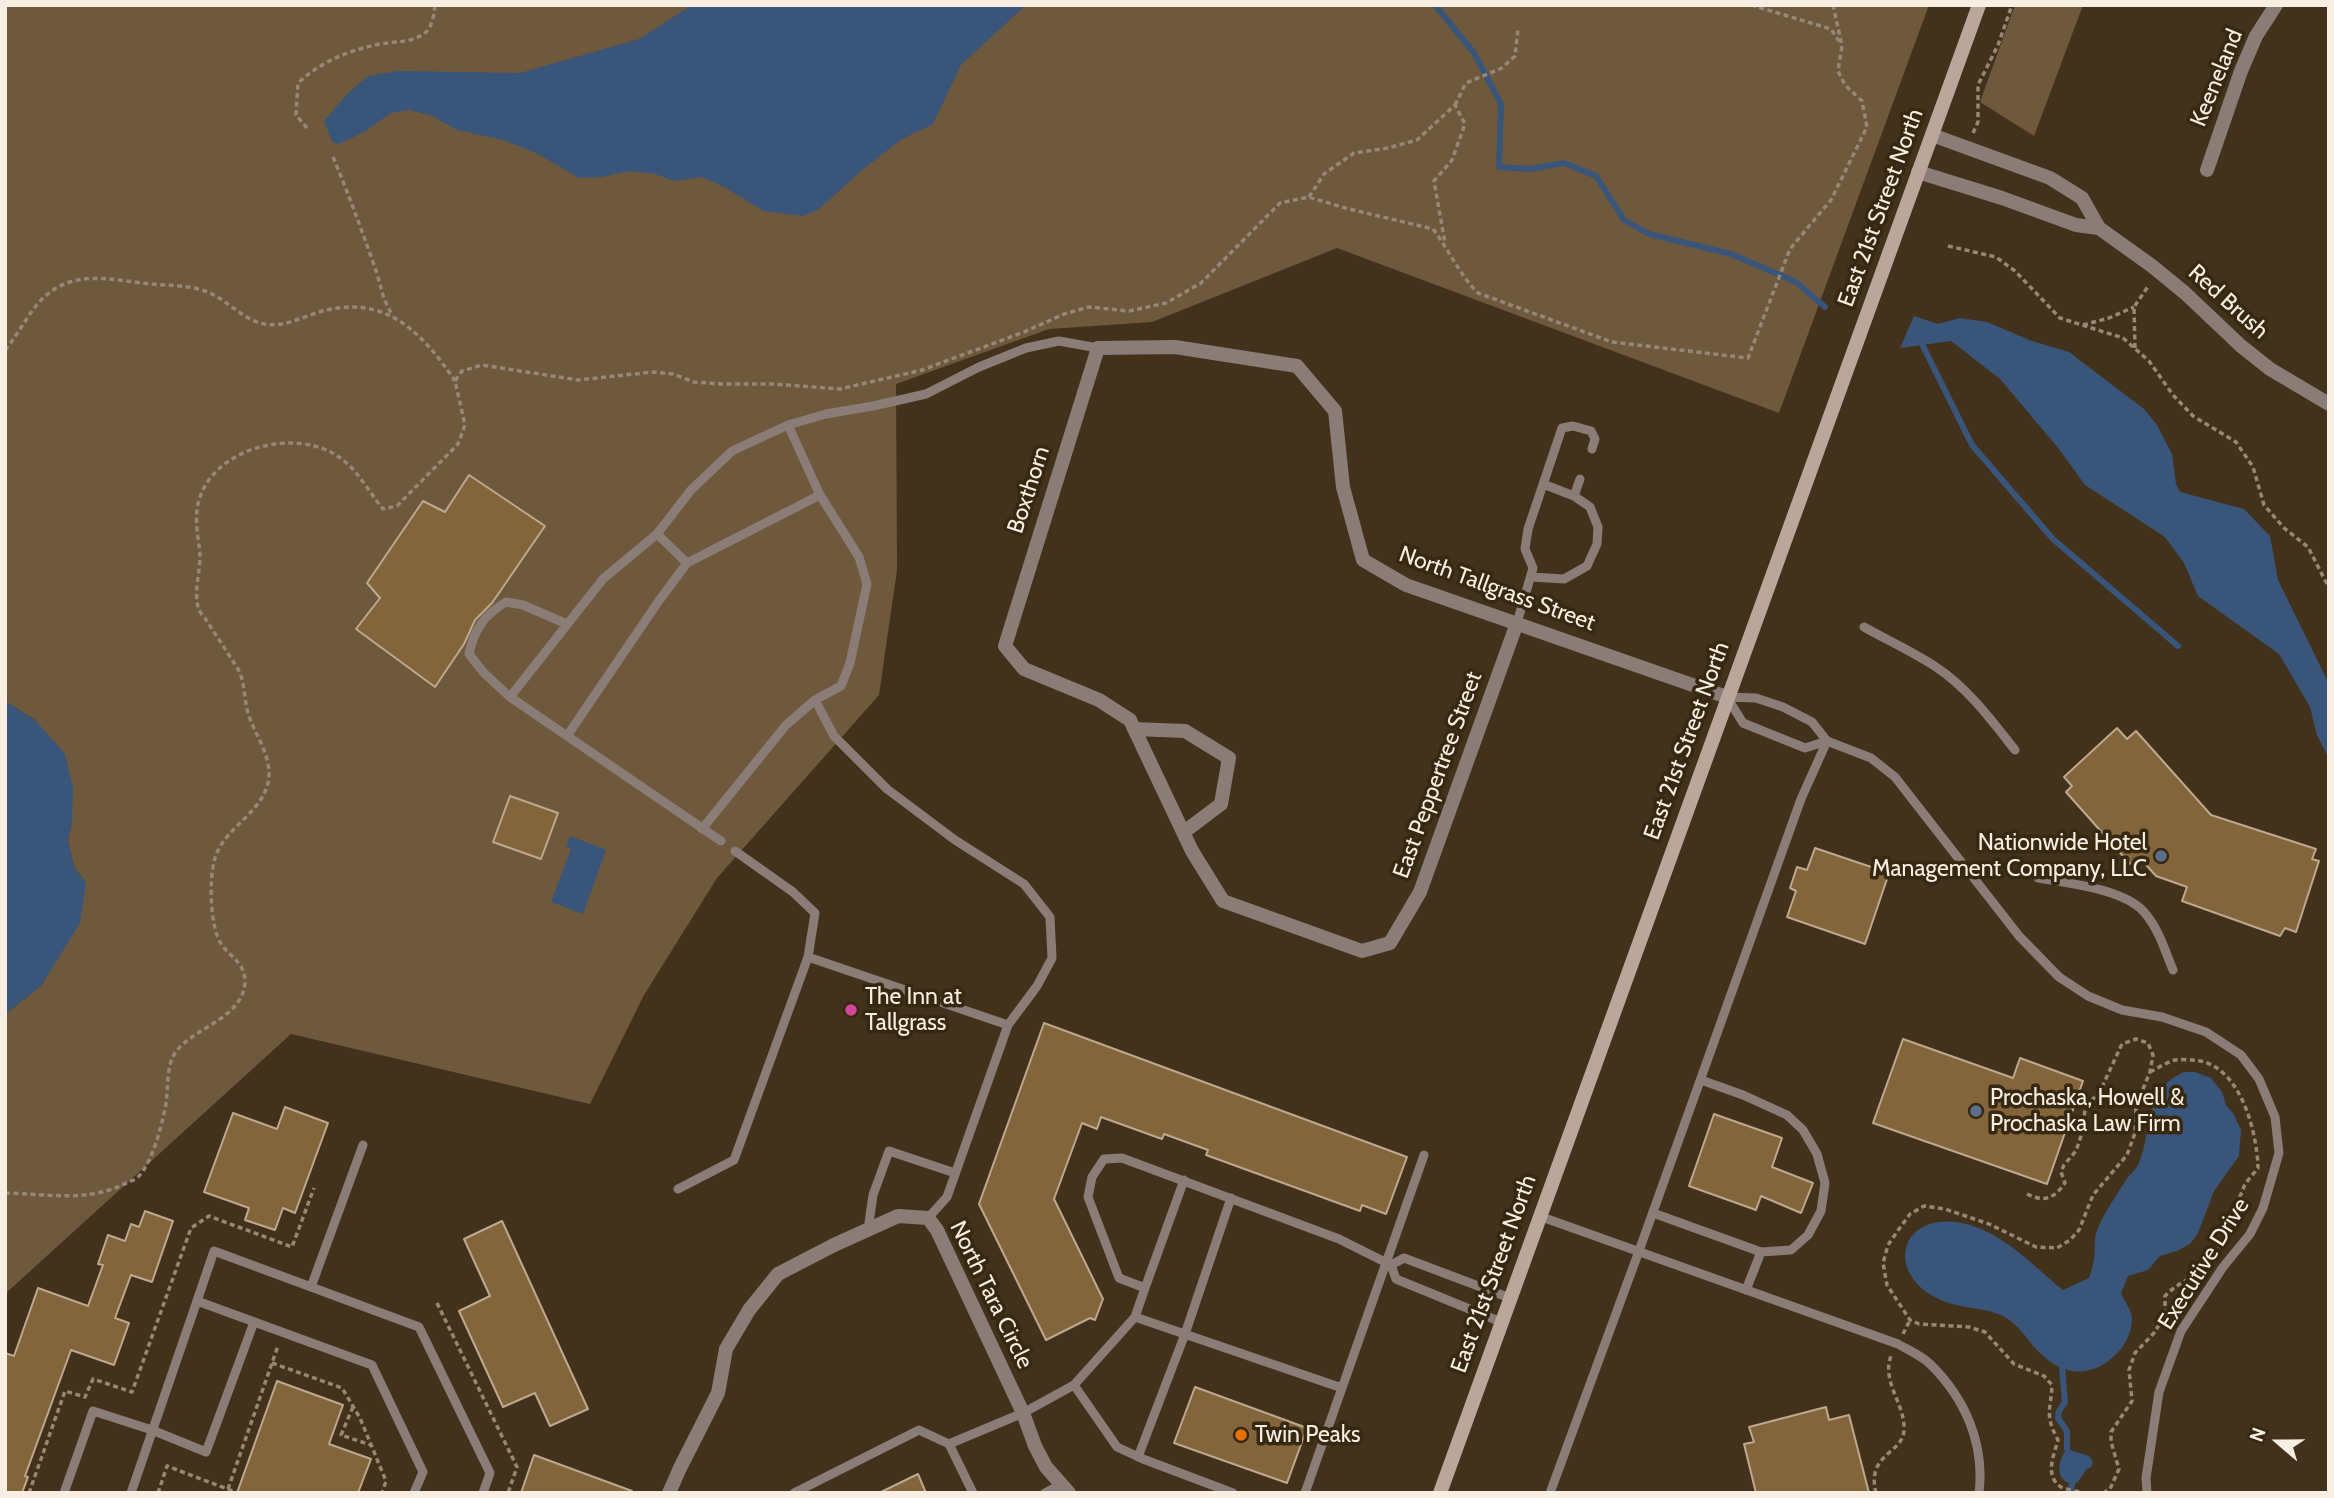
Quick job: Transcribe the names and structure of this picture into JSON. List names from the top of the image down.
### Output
{
  "streets": {
    "main road": ["East 21st Street North"],
    "street": [
      "Keeneland",
      "Red Brush",
      "Boxthorn",
      "North Tallgrass Street",
      "East Peppertree Street",
      "North Tara Circle"
    ],
    "lane": ["Executive Drive"]
  },
  "crossings": [
    ["East 21st Street North", "Red Brush"],
    ["East 21st Street North", "North Tallgrass Street"],
    ["East 21st Street North", "Executive Drive"],
    ["Boxthorn", "North Tallgrass Street"],
    ["North Tallgrass Street", "East Peppertree Street"],
    ["North Tallgrass Street", "Executive Drive"]
  ],
  "places": [
    "Nationwide Hotel Management Company, LLC",
    "The Inn at Tallgrass",
    "Prochaska, Howell & Prochaska Law Firm",
    "Twin Peaks"
  ],
  "north": "left"
}
